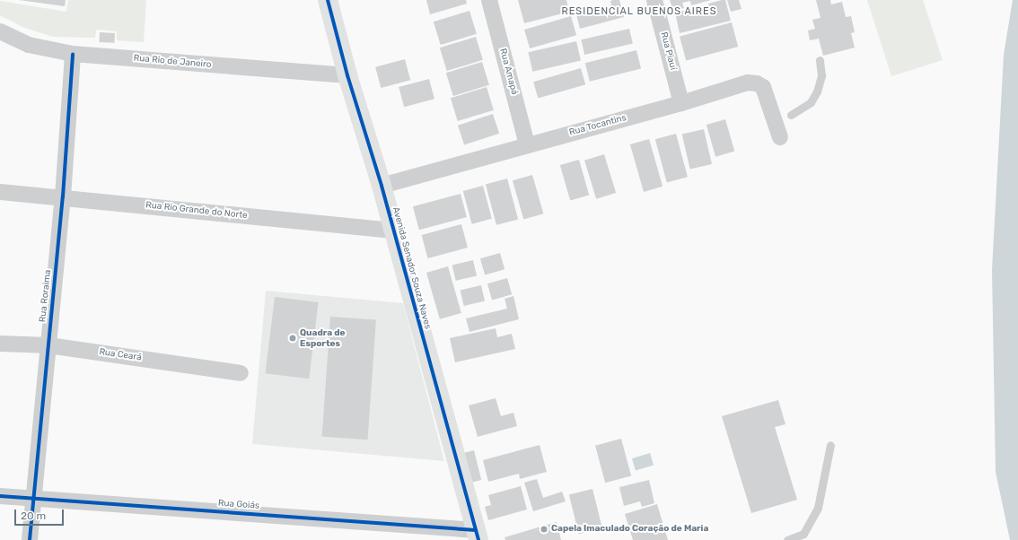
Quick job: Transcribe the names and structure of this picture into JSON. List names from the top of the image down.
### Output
{
  "streets": {
    "street": [
      "Rua Piauí",
      "Rua Rio de Janeiro",
      "Rua Amapá",
      "Rua Tocantins",
      "Rua Rio Grande do Norte",
      "Avenida Senador Souza Naves",
      "Rua Roraima",
      "Rua Ceará",
      "Rua Goiás"
    ]
  },
  "crossings": [
    ["Rua Piauí", "Rua Tocantins"],
    ["Rua Rio de Janeiro", "Avenida Senador Souza Naves"],
    ["Rua Rio de Janeiro", "Rua Roraima"],
    ["Rua Amapá", "Rua Tocantins"],
    ["Rua Tocantins", "Avenida Senador Souza Naves"],
    ["Rua Rio Grande do Norte", "Avenida Senador Souza Naves"],
    ["Rua Rio Grande do Norte", "Rua Roraima"],
    ["Avenida Senador Souza Naves", "Rua Goiás"],
    ["Rua Roraima", "Rua Ceará"],
    ["Rua Roraima", "Rua Goiás"]
  ],
  "districts": ["RESIDENCIAL BUENOS AIRES"],
  "places": ["Quadra de Esportes", "Capela Imaculado Coração de Maria"],
  "scale_bar": "20 m"
}
